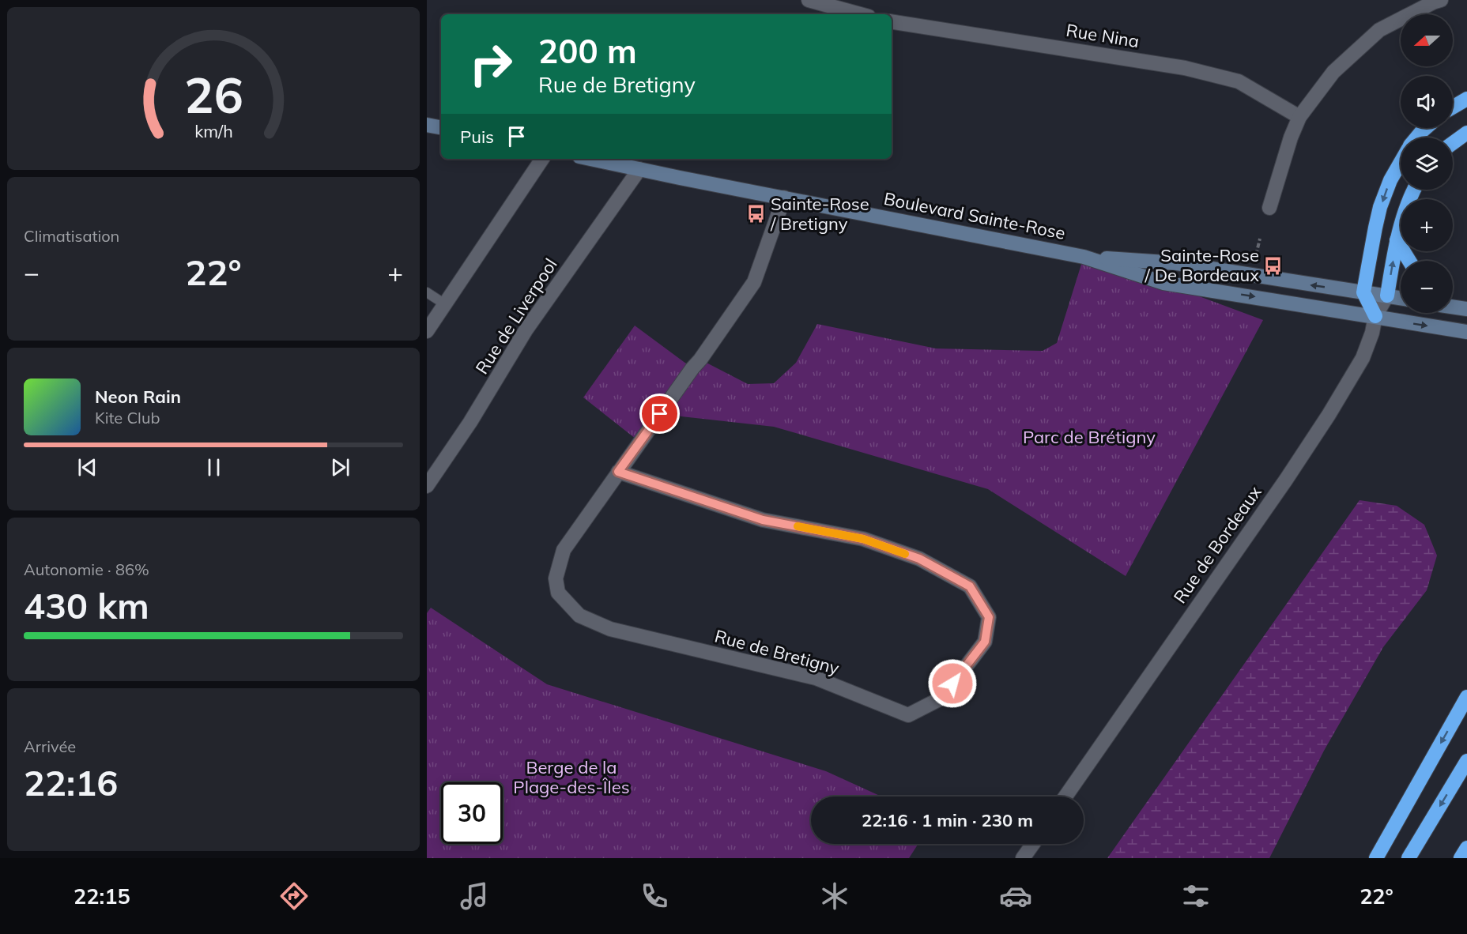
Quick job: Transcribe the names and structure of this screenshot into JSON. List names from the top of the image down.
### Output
{
  "streets": {
    "street": [
      "Rue Nina",
      "Boulevard Sainte-Rose",
      "Rue de Liverpool",
      "Rue de Bordeaux",
      "Rue de Bretigny"
    ]
  },
  "crossings": [
    ["Boulevard Sainte-Rose", "Rue de Liverpool"],
    ["Boulevard Sainte-Rose", "Rue de Bordeaux"],
    ["Boulevard Sainte-Rose", "Rue de Bretigny"]
  ],
  "parks": ["Parc de Brétigny", "Berge de la Plage-des-Îles"],
  "places": {
    "bus stop": ["Sainte-Rose / Bretigny", "Sainte-Rose / De Bordeaux"]
  },
  "north": "left",
  "page": {
    "map_buttons": ["+", "−"],
    "turn": ["200 m", "Rue de Bretigny"],
    "then": "Puis",
    "tile": [
      "Climatisation",
      ["Autonomie · 86%", "430 km"],
      ["Arrivée", "22:16"]
    ],
    "heat": ["−", "22°", "+"],
    "song": ["Neon Rain", "Kite Club"],
    "limit": "30",
    "trip": "22:16 · 1 min · 230 m",
    "tabs": ["22:15", "22°"],
    "gauge": ["26", "km/h"]
  }
}
